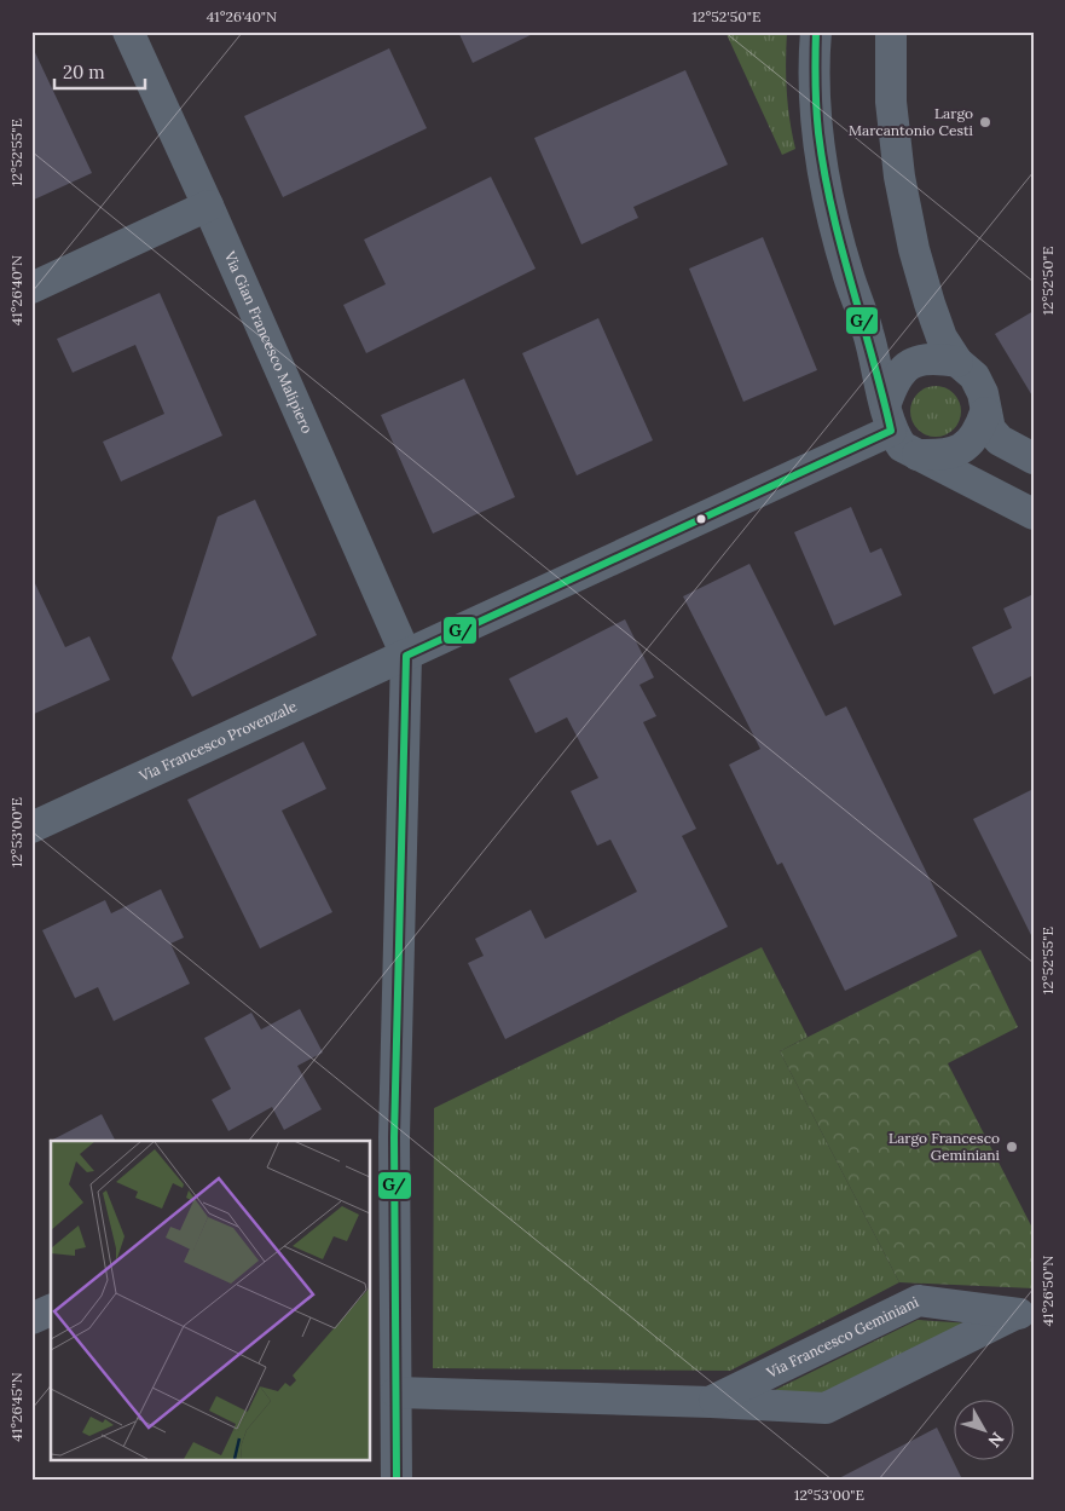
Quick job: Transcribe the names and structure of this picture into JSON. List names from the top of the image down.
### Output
{
  "streets": {
    "street": ["Via Gian Francesco Malipiero", "Via Francesco Provenzale", "Via Francesco Geminiani"]
  },
  "crossings": [
    ["Via Gian Francesco Malipiero", "Via Francesco Provenzale"]
  ],
  "places": ["Largo Marcantonio Cesti", "Largo Francesco Geminiani"],
  "lines": ["transit line G/"],
  "scale_bar": "20 m",
  "north": "bottom right",
  "coordinates": [
    "41°26'40\"N",
    "12°52'50\"E",
    "12°52'55\"E",
    "12°53'00\"E",
    "41°26'50\"N",
    "41°26'45\"N"
  ]
}
